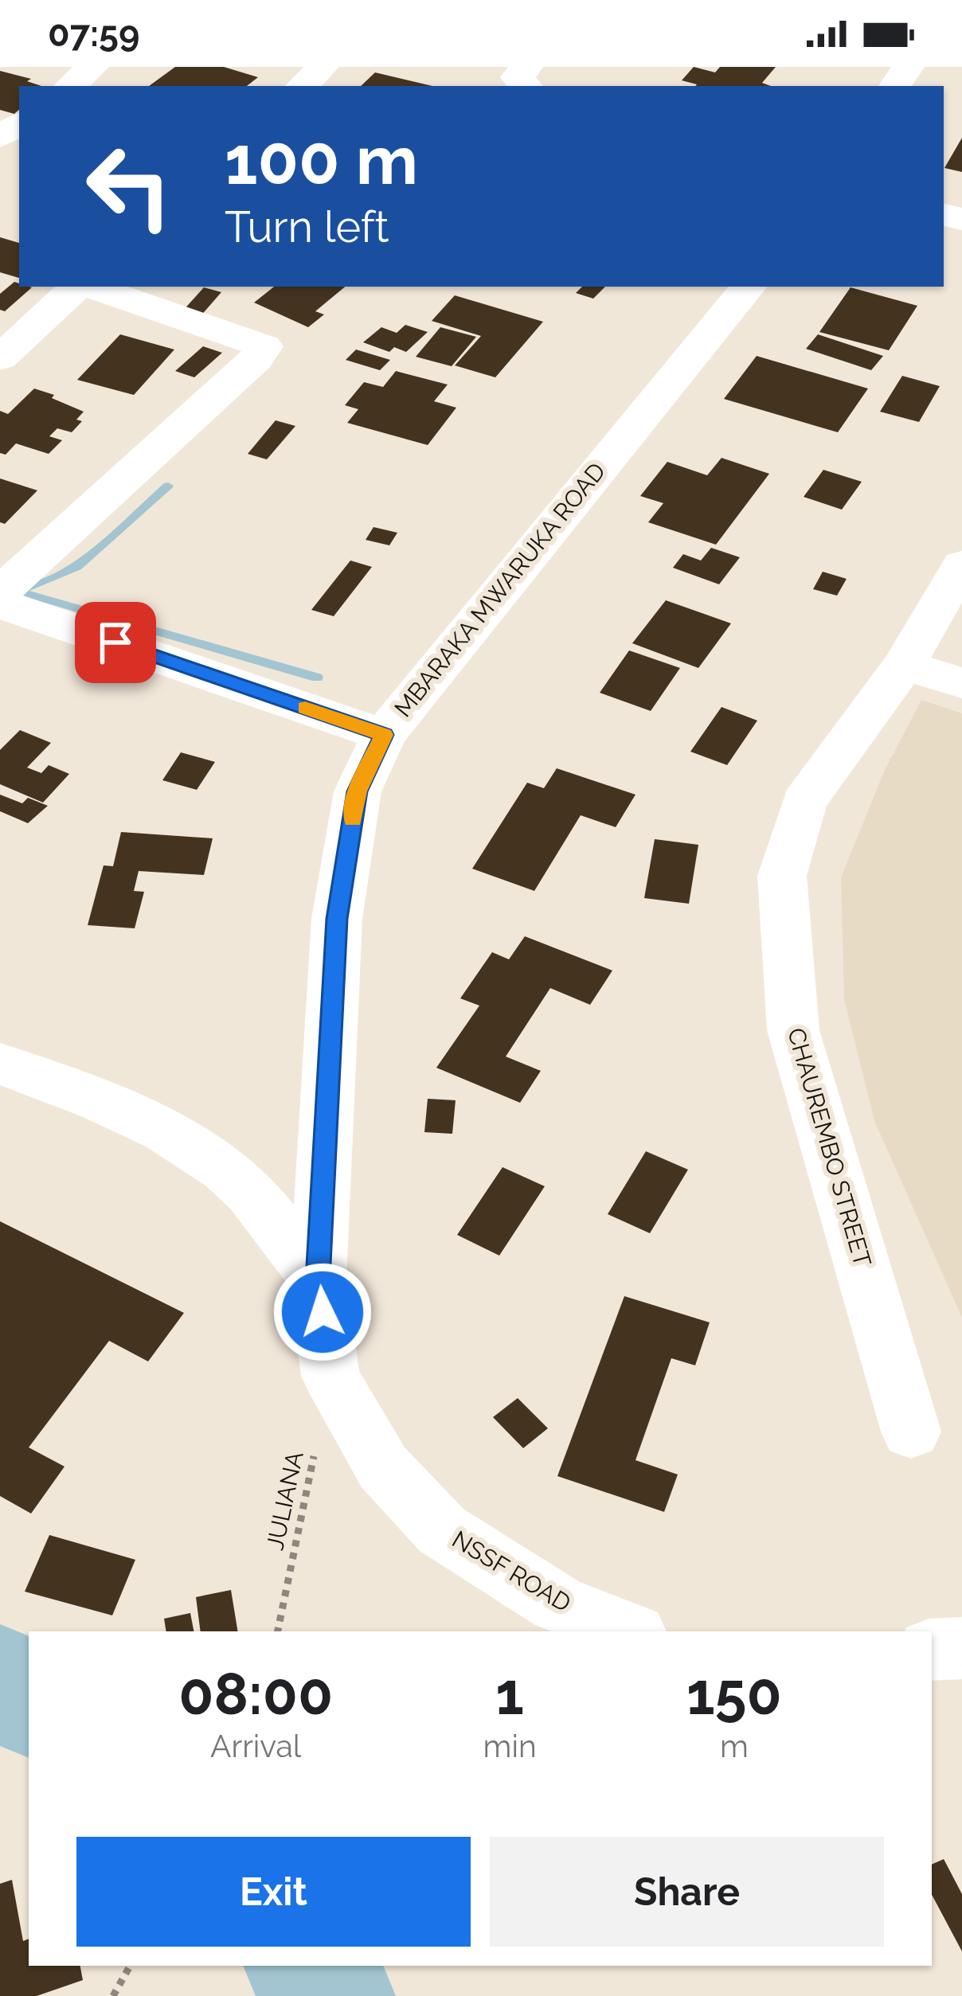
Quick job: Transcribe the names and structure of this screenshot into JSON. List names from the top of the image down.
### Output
{
  "streets": {
    "street": ["MBARAKA MWARUKA ROAD", "CHAUREMBO STREET", "NSSF ROAD"],
    "path": ["JULIANA"]
  },
  "crossings": [
    ["MBARAKA MWARUKA ROAD", "NSSF ROAD"],
    ["JULIANA", "NSSF ROAD"]
  ],
  "page": {
    "status": "07:59",
    "turn": ["100 m", "Turn left"],
    "eta": [
      "08:00",
      "Arrival",
      "1",
      "min",
      "150",
      "m"
    ],
    "buttons": ["Exit", "Share"]
  }
}
